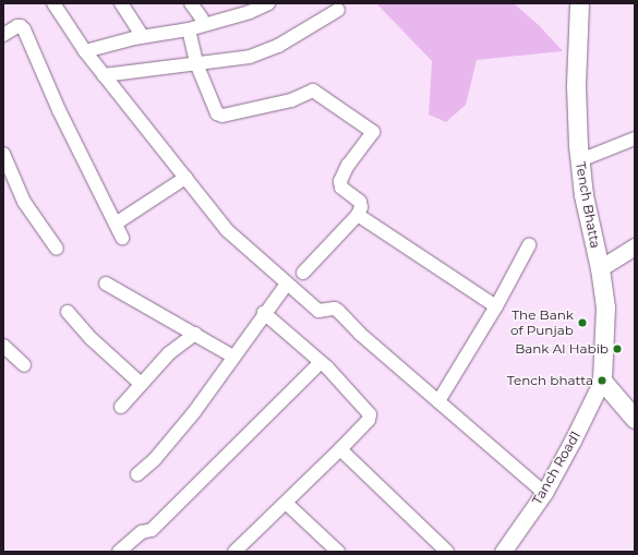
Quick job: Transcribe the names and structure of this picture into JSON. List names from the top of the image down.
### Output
{
  "streets": {
    "main road": ["Tench Bhatta"],
    "street": ["Tanch Road1"]
  },
  "crossings": [
    ["Tench Bhatta", "Tanch Road1"]
  ],
  "places": ["The Bank of Punjab", "Bank Al Habib", "Tench bhatta"]
}
